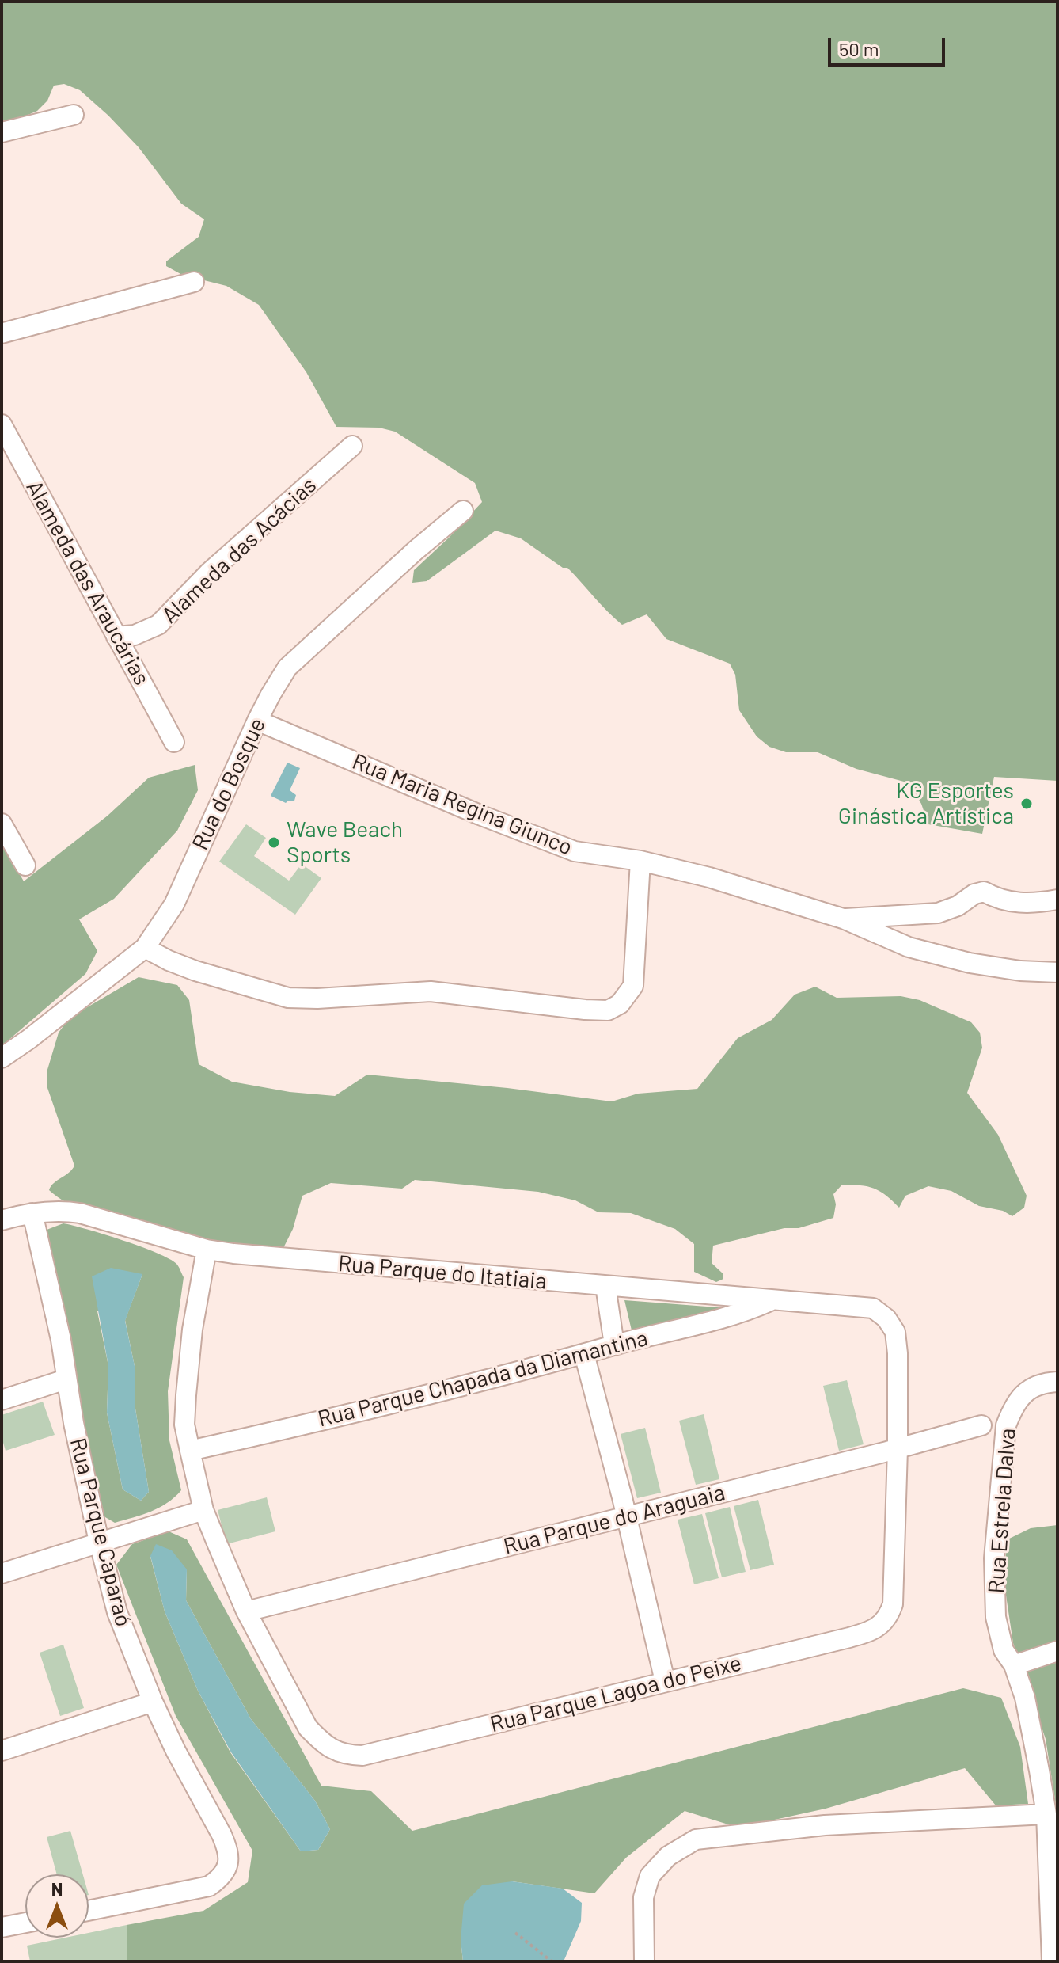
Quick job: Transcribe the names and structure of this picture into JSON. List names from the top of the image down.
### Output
{
  "streets": {
    "street": [
      "Alameda das Acácias",
      "Alameda das Araucárias",
      "Rua do Bosque",
      "Rua Maria Regina Giunco",
      "Rua Parque do Itatiaia",
      "Rua Parque Chapada da Diamantina",
      "Rua Estrela Dalva",
      "Rua Parque do Araguaia",
      "Rua Parque Caparaó",
      "Rua Parque Lagoa do Peixe"
    ]
  },
  "crossings": [
    ["Alameda das Acácias", "Alameda das Araucárias"],
    ["Rua do Bosque", "Rua Maria Regina Giunco"],
    ["Rua Parque do Itatiaia", "Rua Parque Chapada da Diamantina"],
    ["Rua Parque do Itatiaia", "Rua Parque do Araguaia"],
    ["Rua Parque do Itatiaia", "Rua Parque Caparaó"],
    ["Rua Parque do Itatiaia", "Rua Parque Lagoa do Peixe"],
    ["Rua Parque do Araguaia", "Rua Parque Lagoa do Peixe"]
  ],
  "places": ["KG Esportes Ginástica Artística", "Wave Beach Sports"],
  "scale_bar": "50 m",
  "north": "top"
}
